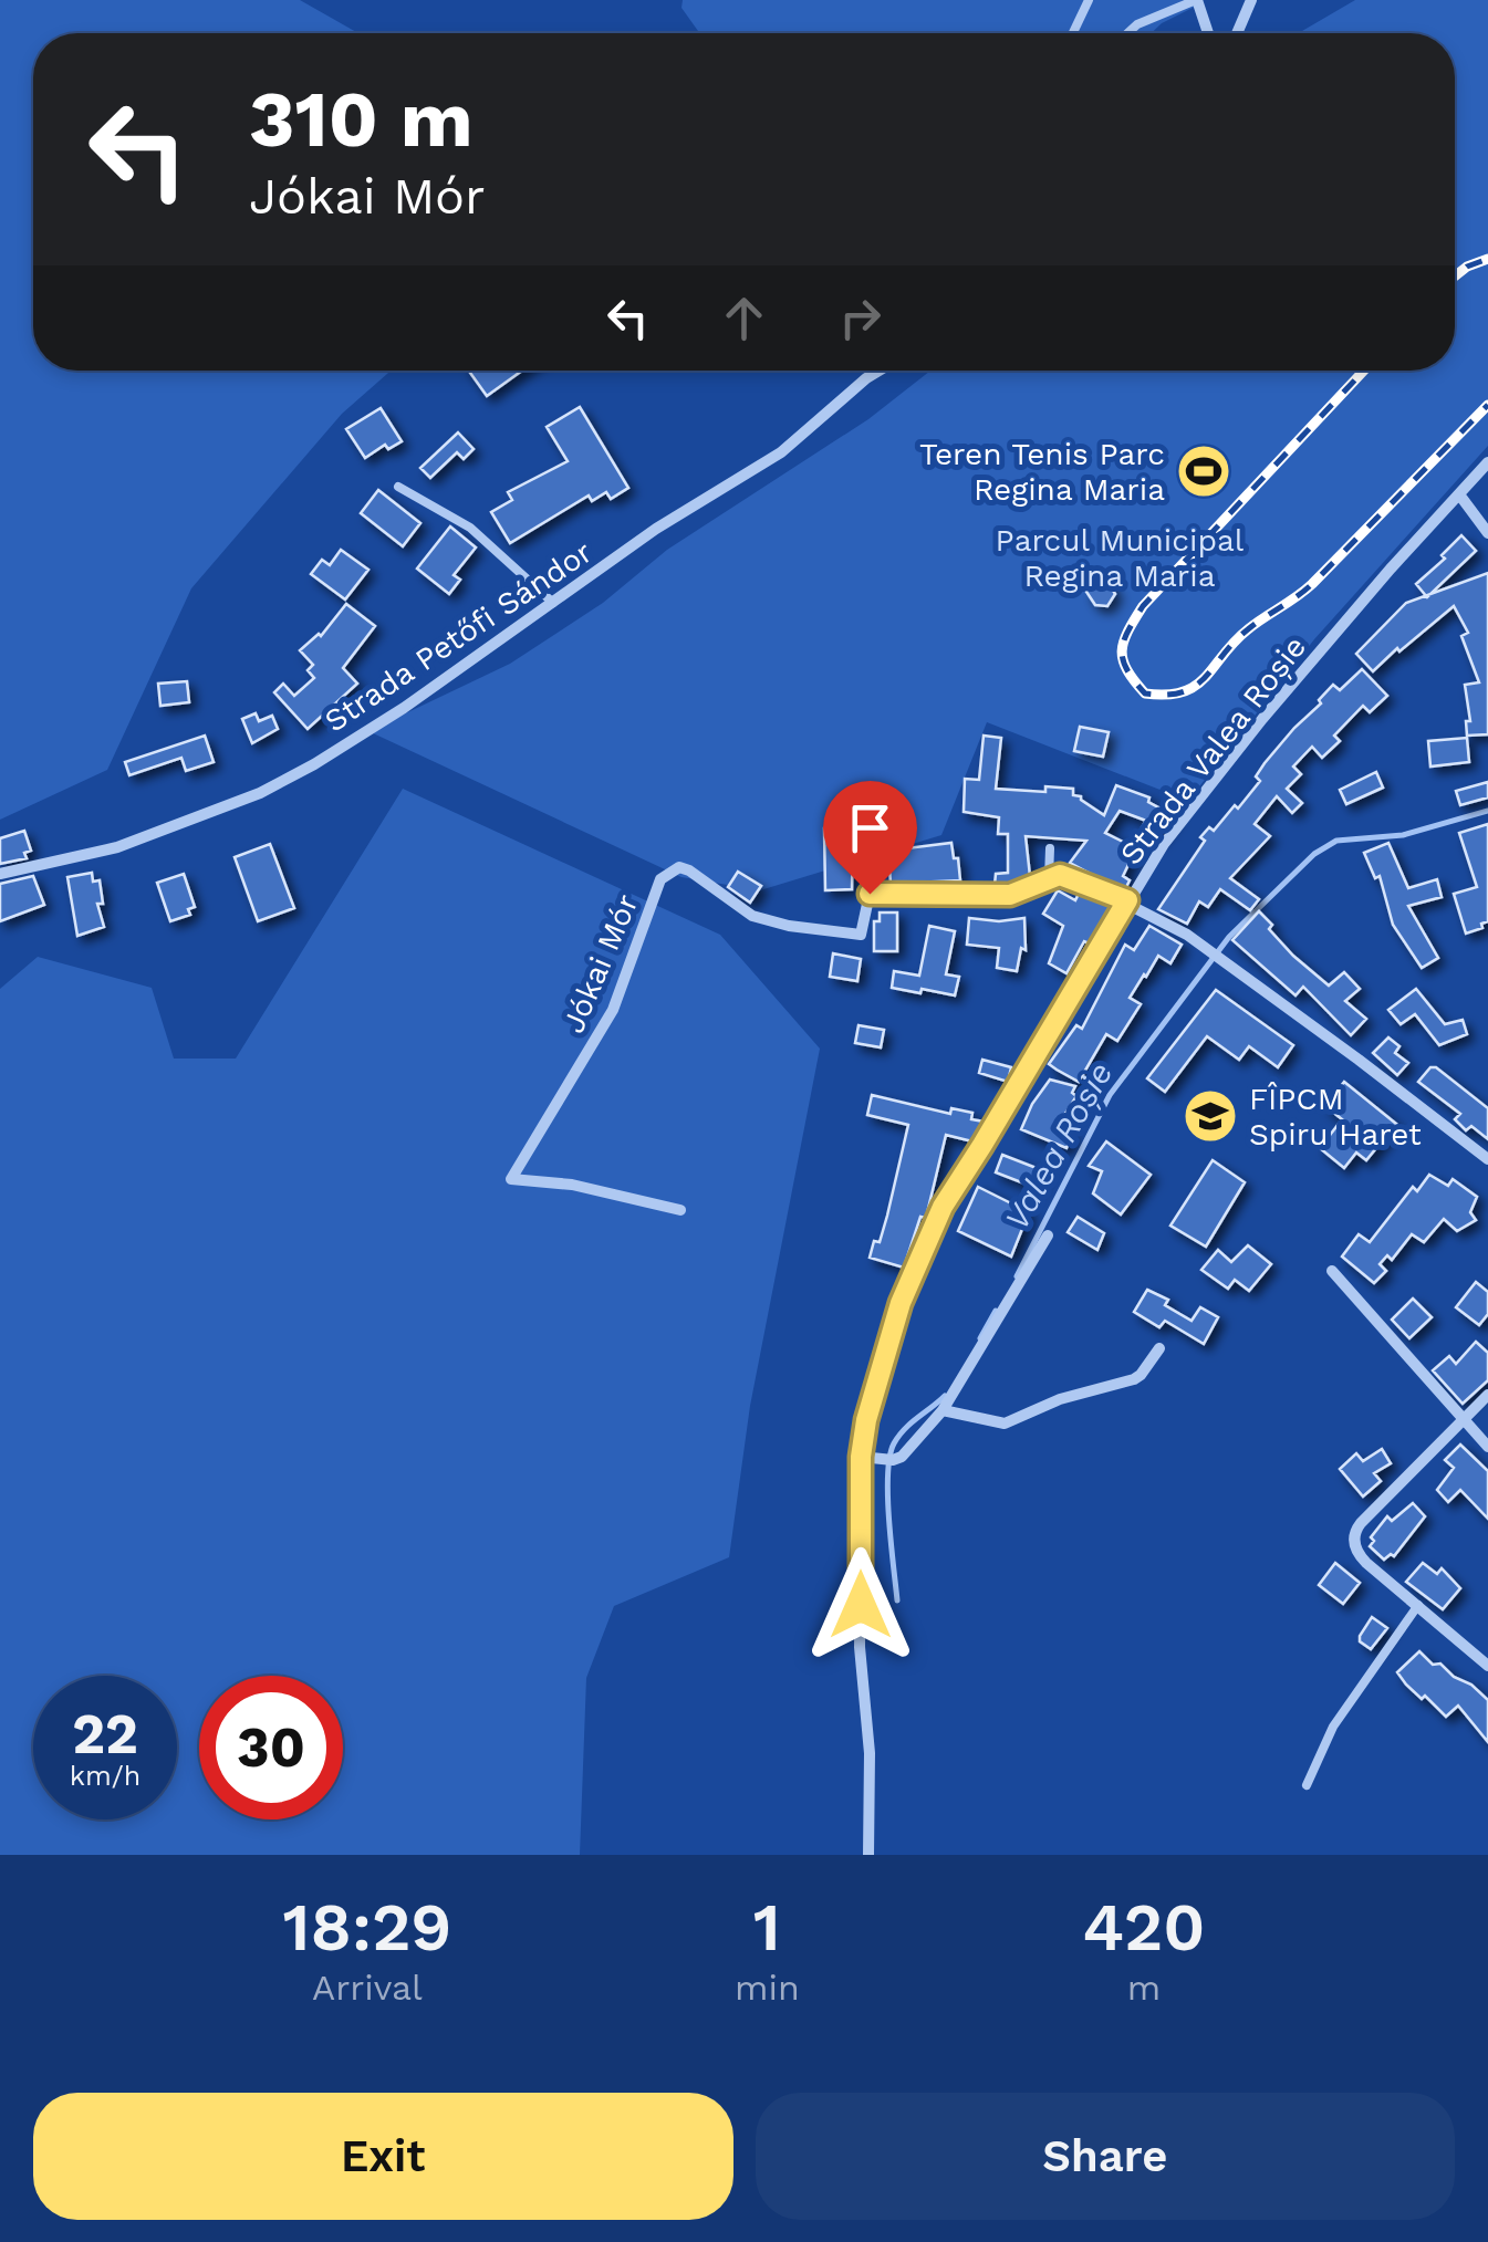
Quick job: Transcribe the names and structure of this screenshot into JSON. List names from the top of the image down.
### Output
{
  "streets": {
    "street": ["Strada Petőfi Sándor", "Strada Valea Roșie", "Jókai Mór"]
  },
  "water": ["Valea Roșie"],
  "parks": ["Parcul Municipal Regina Maria"],
  "places": {
    "sports": ["Teren Tenis Parc Regina Maria"],
    "school or university": ["FÎPCM Spiru Haret"]
  },
  "page": {
    "turn": ["310 m", "Jókai Mór"],
    "speed": "22 km/h",
    "limit": "30",
    "eta": [
      "18:29",
      "Arrival",
      "1",
      "min",
      "420",
      "m"
    ],
    "buttons": ["Exit", "Share"]
  }
}
